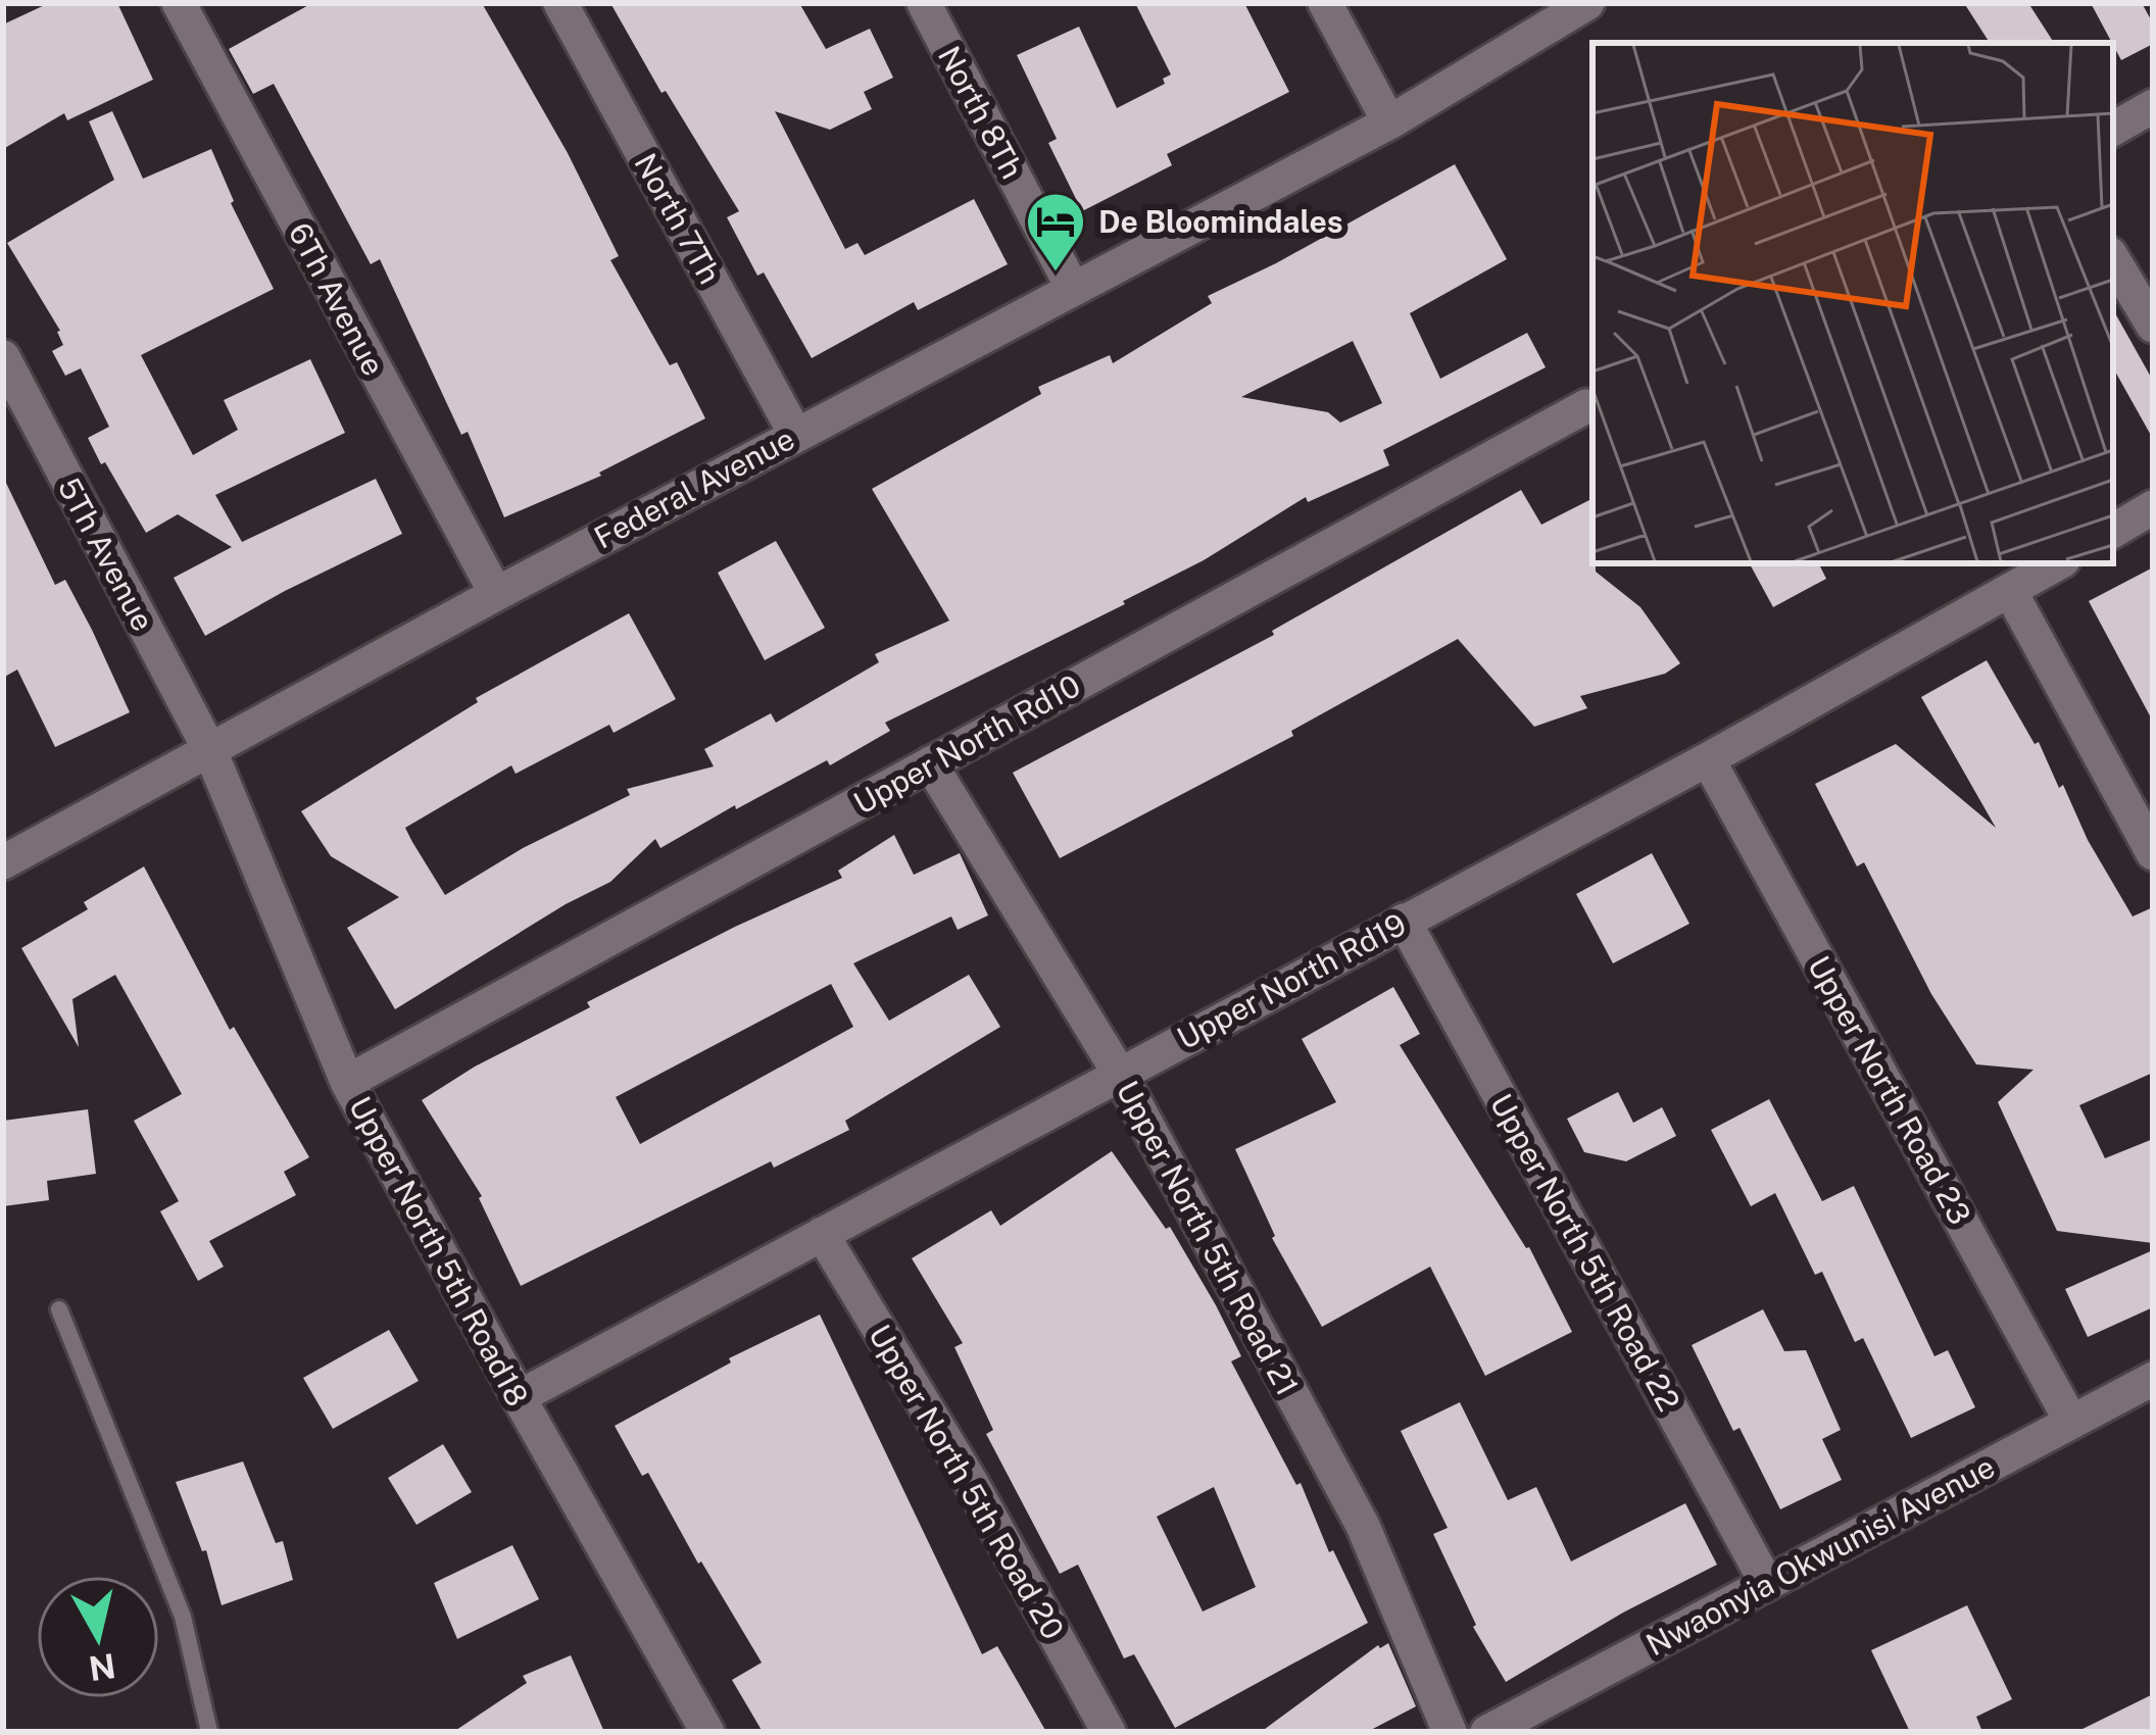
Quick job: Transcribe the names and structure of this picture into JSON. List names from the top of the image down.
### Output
{
  "streets": {
    "street": [
      "North 8Th",
      "North 7Th",
      "6Th Avenue",
      "Federal Avenue",
      "5Th Avenue",
      "Upper North Rd10",
      "Upper North Rd19",
      "Upper North Road 23",
      "Upper North 5th Road 21",
      "Upper North 5th Road18",
      "Upper North 5th Road 22",
      "Upper North 5th Road 20",
      "Nwaonyia Okwunisi Avenue"
    ]
  },
  "crossings": [
    ["North 8Th", "Federal Avenue"],
    ["North 7Th", "Federal Avenue"],
    ["6Th Avenue", "Federal Avenue"],
    ["Federal Avenue", "5Th Avenue"],
    ["Federal Avenue", "Upper North 5th Road18"],
    ["5Th Avenue", "Upper North 5th Road18"],
    ["Upper North Rd10", "Upper North 5th Road 21"],
    ["Upper North Rd10", "Upper North 5th Road18"],
    ["Upper North Rd19", "Upper North Road 23"],
    ["Upper North Rd19", "Upper North 5th Road 21"],
    ["Upper North Rd19", "Upper North 5th Road18"],
    ["Upper North Rd19", "Upper North 5th Road 22"],
    ["Upper North Rd19", "Upper North 5th Road 20"],
    ["Upper North Road 23", "Nwaonyia Okwunisi Avenue"],
    ["Upper North 5th Road 22", "Nwaonyia Okwunisi Avenue"]
  ],
  "places": {
    "hotel": ["De Bloomindales"]
  },
  "north": "bottom"
}
